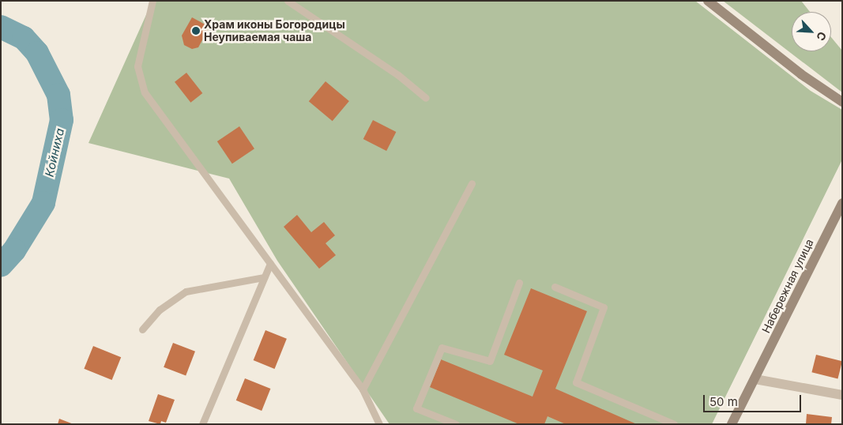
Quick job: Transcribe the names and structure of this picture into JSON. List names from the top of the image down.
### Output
{
  "streets": {
    "street": ["Набережная улица"]
  },
  "water": ["Койниха"],
  "places": ["Храм иконы Богородицы Неупиваемая чаша"],
  "scale_bar": "50 m",
  "north": "bottom right"
}
